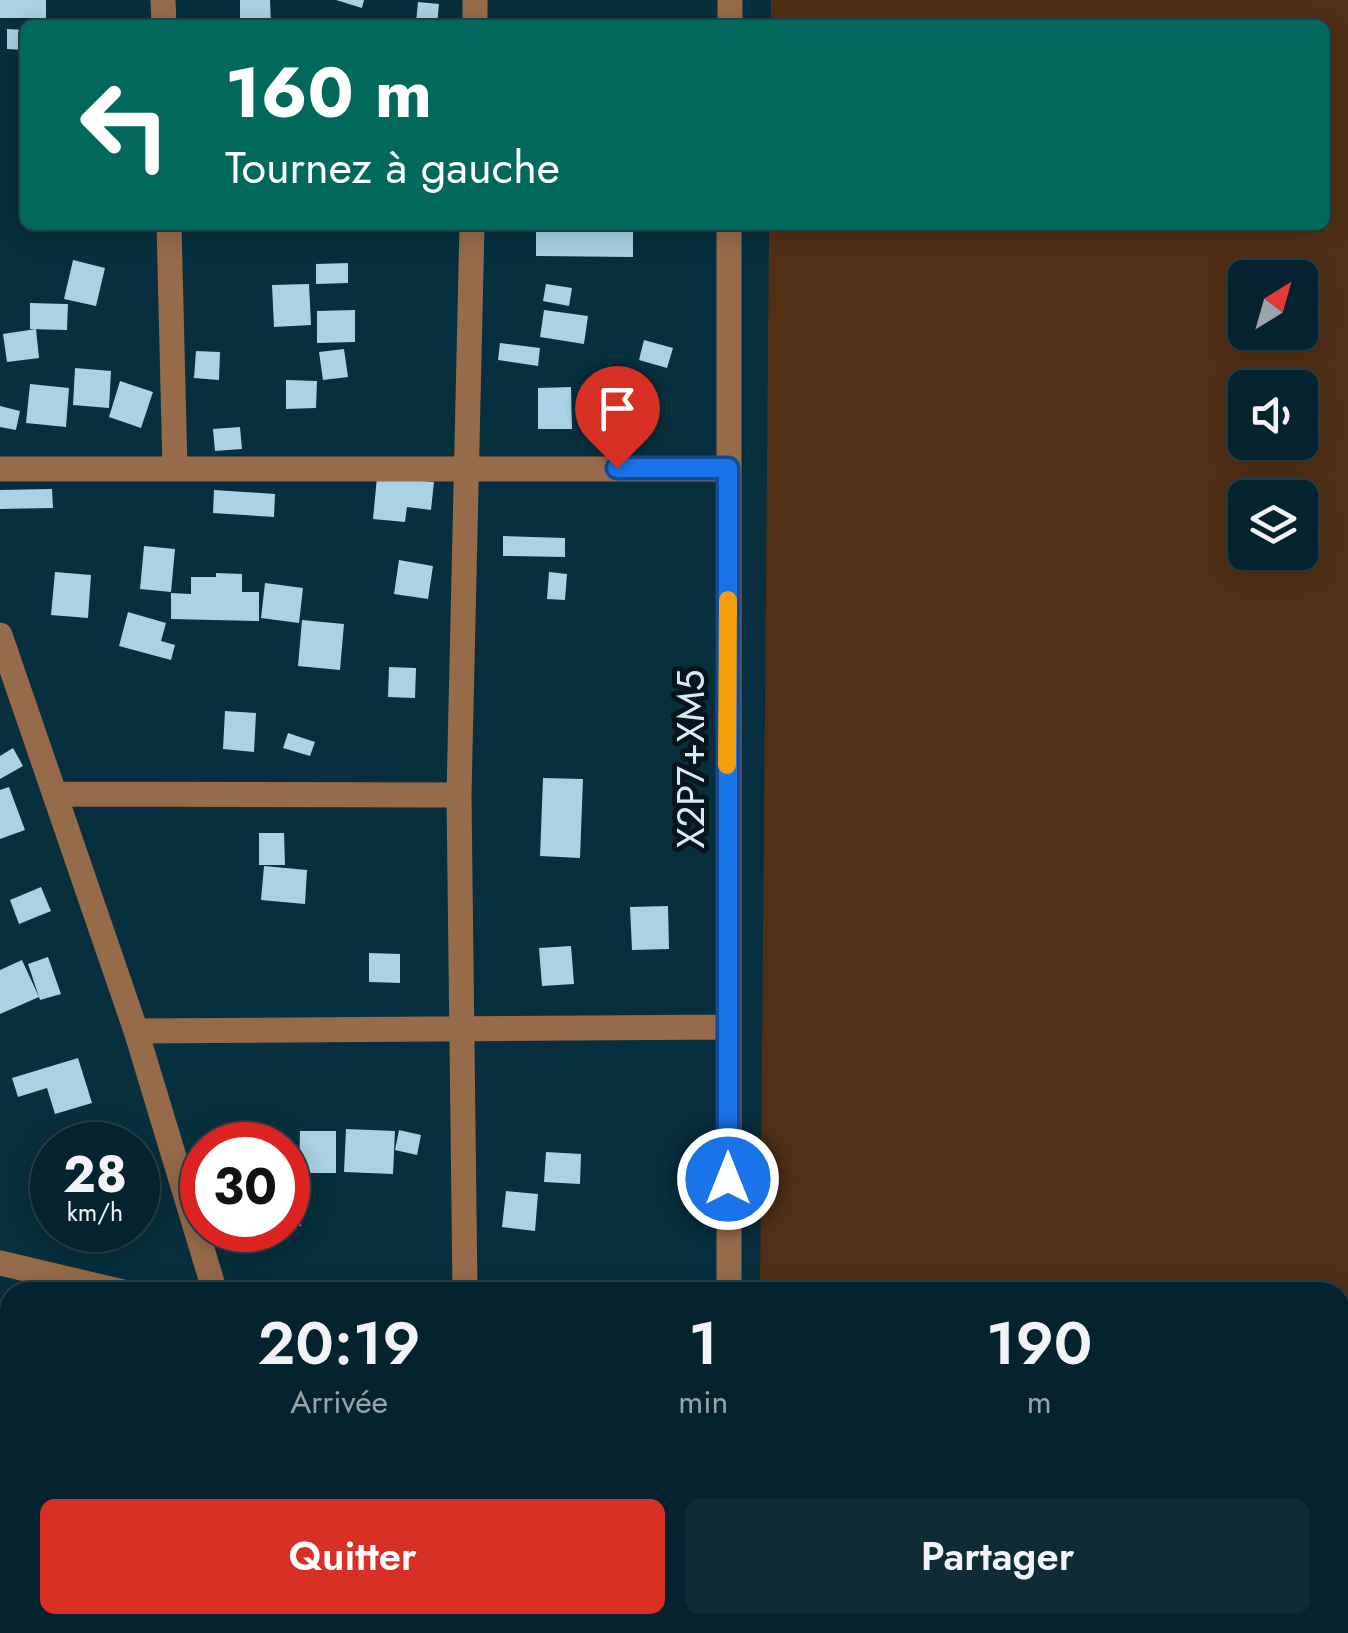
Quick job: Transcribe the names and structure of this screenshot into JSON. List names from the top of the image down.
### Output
{
  "streets": {
    "street": ["X2P7+XM5"]
  },
  "north": "top right",
  "page": {
    "turn": ["160 m", "Tournez à gauche"],
    "speed": "28 km/h",
    "limit": "30",
    "eta": [
      "20:19",
      "Arrivée",
      "1",
      "min",
      "190",
      "m"
    ],
    "buttons": ["Quitter", "Partager"]
  }
}
